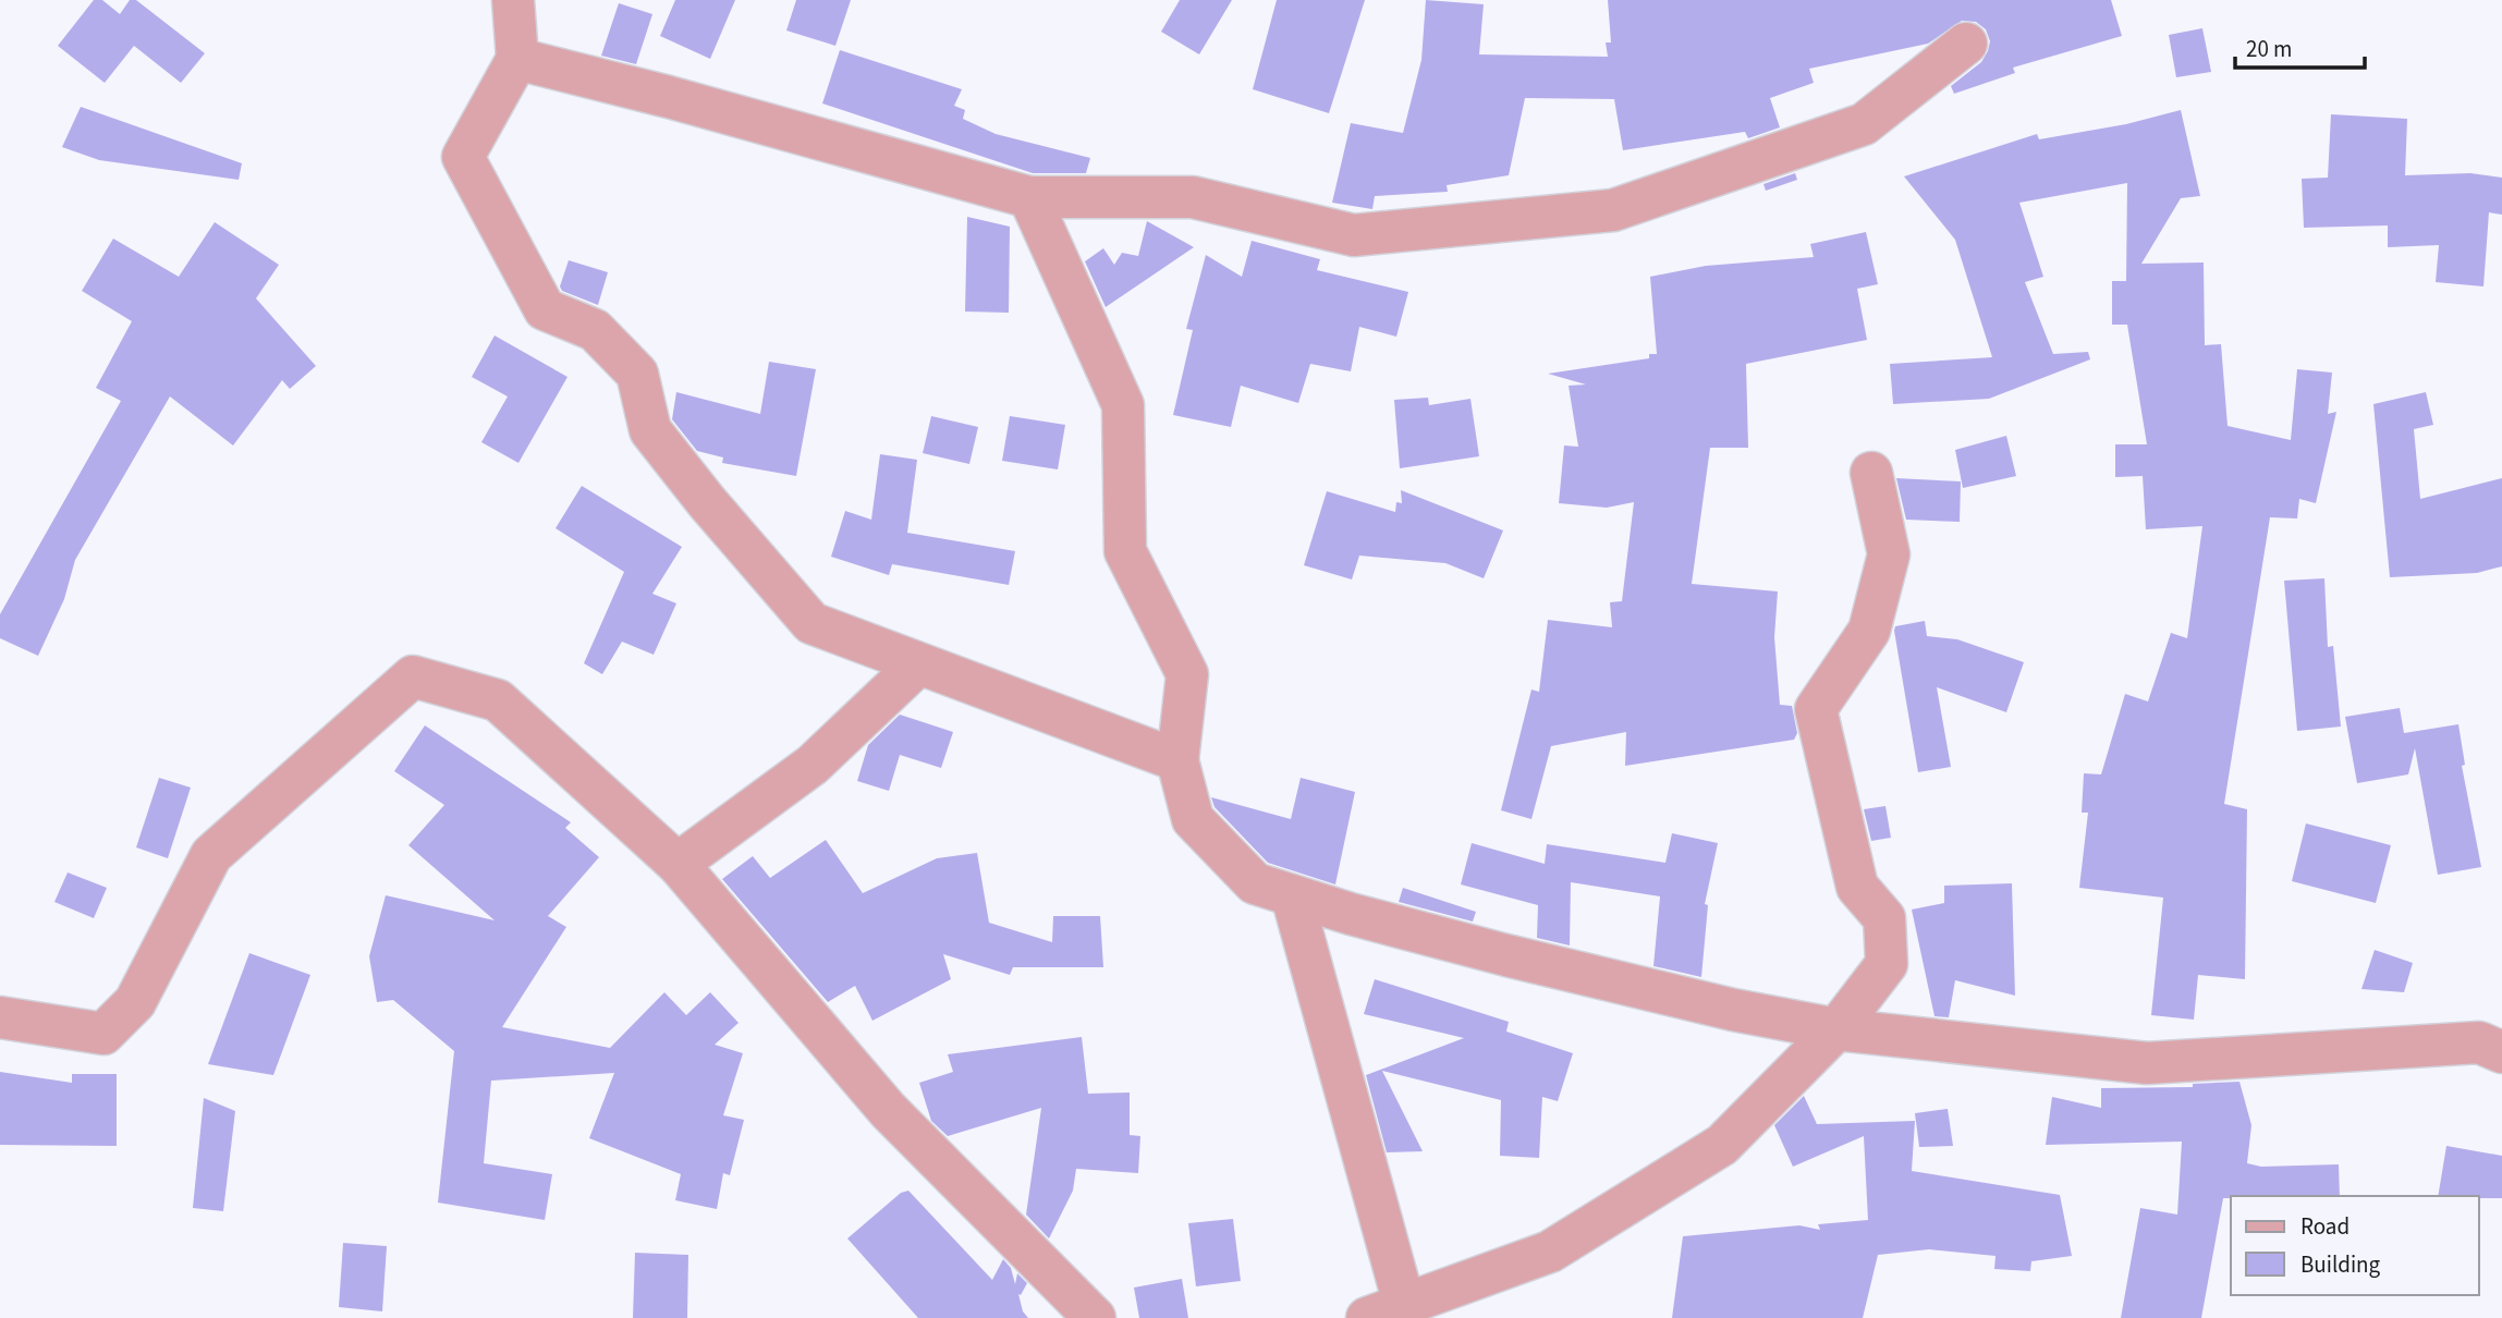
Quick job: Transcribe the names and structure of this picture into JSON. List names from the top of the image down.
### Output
{
  "legend": ["Road", "Building"],
  "scale_bar": "20 m"
}
